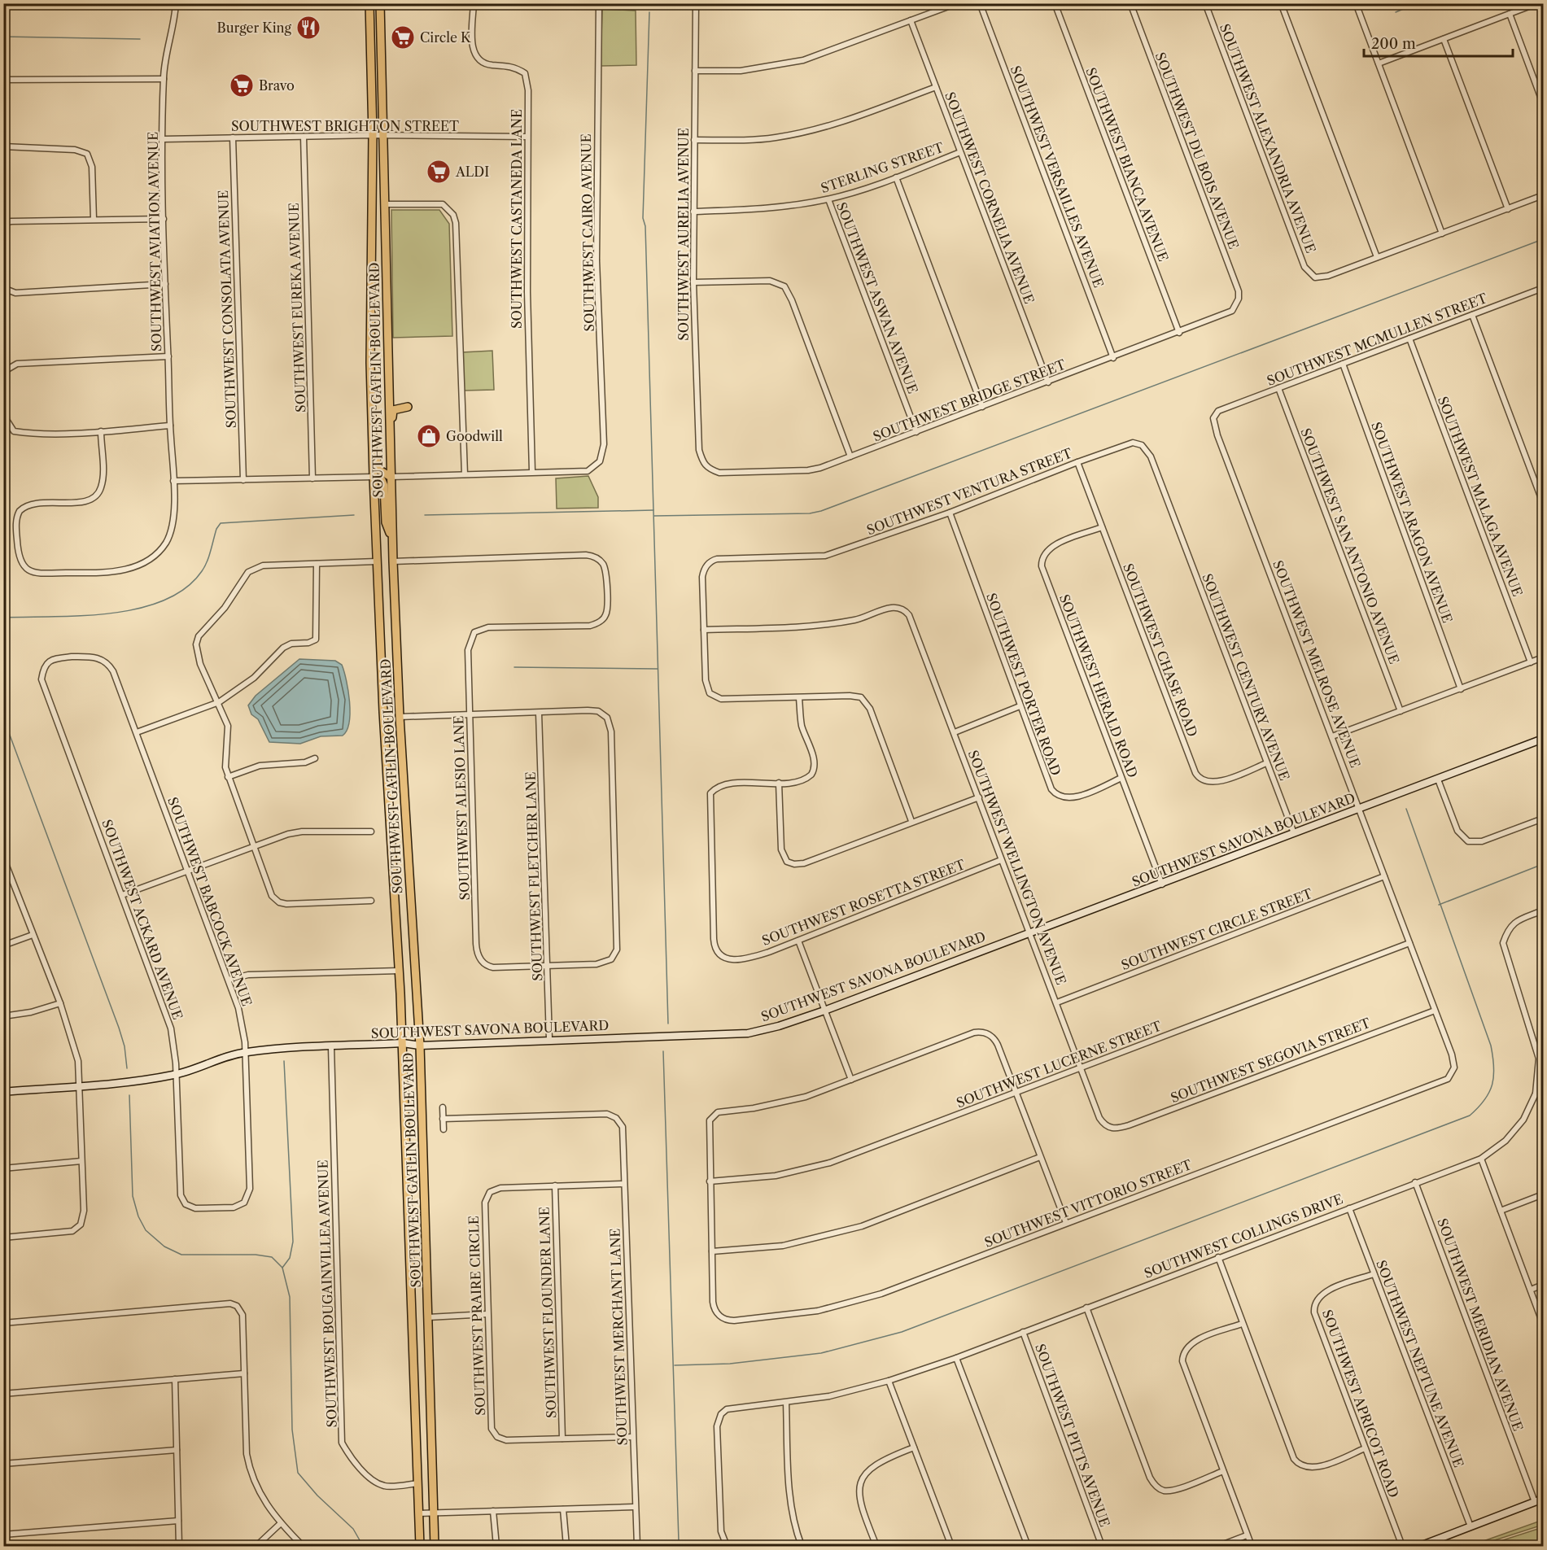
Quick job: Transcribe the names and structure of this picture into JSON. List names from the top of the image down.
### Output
{
  "streets": {
    "main road": ["SOUTHWEST GATLIN BOULEVARD"],
    "street": [
      "SOUTHWEST BRIGHTON STREET",
      "SOUTHWEST ALEXANDRIA AVENUE",
      "SOUTHWEST DU BOIS AVENUE",
      "SOUTHWEST BIANCA AVENUE",
      "STERLING STREET",
      "SOUTHWEST VERSAILLES AVENUE",
      "SOUTHWEST CORNELIA AVENUE",
      "SOUTHWEST CASTANEDA LANE",
      "SOUTHWEST CAIRO AVENUE",
      "SOUTHWEST AURELIA AVENUE",
      "SOUTHWEST AVIATION AVENUE",
      "SOUTHWEST ASWAN AVENUE",
      "SOUTHWEST EUREKA AVENUE",
      "SOUTHWEST CONSOLATA AVENUE",
      "SOUTHWEST MCMULLEN STREET",
      "SOUTHWEST BRIDGE STREET",
      "SOUTHWEST VENTURA STREET",
      "SOUTHWEST MALAGA AVENUE",
      "SOUTHWEST ARAGON AVENUE",
      "SOUTHWEST SAN ANTONIO AVENUE",
      "SOUTHWEST CHASE ROAD",
      "SOUTHWEST MELROSE AVENUE",
      "SOUTHWEST CENTURY AVENUE",
      "SOUTHWEST PORTER ROAD",
      "SOUTHWEST HERALD ROAD",
      "SOUTHWEST ALESIO LANE",
      "SOUTHWEST SAVONA BOULEVARD",
      "SOUTHWEST WELLINGTON AVENUE",
      "SOUTHWEST FLETCHER LANE",
      "SOUTHWEST BABCOCK AVENUE",
      "SOUTHWEST ROSETTA STREET",
      "SOUTHWEST ACKARD AVENUE",
      "SOUTHWEST CIRCLE STREET",
      "SOUTHWEST SEGOVIA STREET",
      "SOUTHWEST LUCERNE STREET",
      "SOUTHWEST VITTORIO STREET",
      "SOUTHWEST COLLINGS DRIVE",
      "SOUTHWEST BOUGAINVILLEA AVENUE",
      "SOUTHWEST FLOUNDER LANE",
      "SOUTHWEST PRAIRE CIRCLE",
      "SOUTHWEST MERIDIAN AVENUE",
      "SOUTHWEST MERCHANT LANE",
      "SOUTHWEST NEPTUNE AVENUE",
      "SOUTHWEST APRICOT ROAD",
      "SOUTHWEST PITTS AVENUE"
    ]
  },
  "crossings": [
    ["SOUTHWEST BRIGHTON STREET", "SOUTHWEST CASTANEDA LANE"],
    ["SOUTHWEST BRIGHTON STREET", "SOUTHWEST AVIATION AVENUE"],
    ["SOUTHWEST BRIGHTON STREET", "SOUTHWEST EUREKA AVENUE"],
    ["SOUTHWEST BRIGHTON STREET", "SOUTHWEST CONSOLATA AVENUE"],
    ["SOUTHWEST BRIGHTON STREET", "SOUTHWEST GATLIN BOULEVARD"],
    ["SOUTHWEST DU BOIS AVENUE", "SOUTHWEST BRIDGE STREET"],
    ["SOUTHWEST BIANCA AVENUE", "SOUTHWEST BRIDGE STREET"],
    ["STERLING STREET", "SOUTHWEST CORNELIA AVENUE"],
    ["STERLING STREET", "SOUTHWEST AURELIA AVENUE"],
    ["STERLING STREET", "SOUTHWEST ASWAN AVENUE"],
    ["SOUTHWEST VERSAILLES AVENUE", "SOUTHWEST BRIDGE STREET"],
    ["SOUTHWEST CORNELIA AVENUE", "SOUTHWEST BRIDGE STREET"],
    ["SOUTHWEST CASTANEDA LANE", "SOUTHWEST CAIRO AVENUE"],
    ["SOUTHWEST AURELIA AVENUE", "SOUTHWEST BRIDGE STREET"],
    ["SOUTHWEST ASWAN AVENUE", "SOUTHWEST BRIDGE STREET"],
    ["SOUTHWEST MCMULLEN STREET", "SOUTHWEST MALAGA AVENUE"],
    ["SOUTHWEST MCMULLEN STREET", "SOUTHWEST ARAGON AVENUE"],
    ["SOUTHWEST MCMULLEN STREET", "SOUTHWEST SAN ANTONIO AVENUE"],
    ["SOUTHWEST MCMULLEN STREET", "SOUTHWEST MELROSE AVENUE"],
    ["SOUTHWEST GATLIN BOULEVARD", "SOUTHWEST ALESIO LANE"],
    ["SOUTHWEST GATLIN BOULEVARD", "SOUTHWEST SAVONA BOULEVARD"],
    ["SOUTHWEST GATLIN BOULEVARD", "SOUTHWEST BOUGAINVILLEA AVENUE"],
    ["SOUTHWEST VENTURA STREET", "SOUTHWEST CHASE ROAD"],
    ["SOUTHWEST VENTURA STREET", "SOUTHWEST CENTURY AVENUE"],
    ["SOUTHWEST VENTURA STREET", "SOUTHWEST PORTER ROAD"],
    ["SOUTHWEST VENTURA STREET", "SOUTHWEST WELLINGTON AVENUE"],
    ["SOUTHWEST CHASE ROAD", "SOUTHWEST CENTURY AVENUE"],
    ["SOUTHWEST CHASE ROAD", "SOUTHWEST HERALD ROAD"],
    ["SOUTHWEST MELROSE AVENUE", "SOUTHWEST SAVONA BOULEVARD"],
    ["SOUTHWEST MELROSE AVENUE", "SOUTHWEST CIRCLE STREET"],
    ["SOUTHWEST MELROSE AVENUE", "SOUTHWEST SEGOVIA STREET"],
    ["SOUTHWEST MELROSE AVENUE", "SOUTHWEST LUCERNE STREET"],
    ["SOUTHWEST MELROSE AVENUE", "SOUTHWEST VITTORIO STREET"],
    ["SOUTHWEST CENTURY AVENUE", "SOUTHWEST SAVONA BOULEVARD"],
    ["SOUTHWEST PORTER ROAD", "SOUTHWEST HERALD ROAD"],
    ["SOUTHWEST HERALD ROAD", "SOUTHWEST SAVONA BOULEVARD"],
    ["SOUTHWEST ALESIO LANE", "SOUTHWEST FLETCHER LANE"],
    ["SOUTHWEST SAVONA BOULEVARD", "SOUTHWEST WELLINGTON AVENUE"],
    ["SOUTHWEST SAVONA BOULEVARD", "SOUTHWEST FLETCHER LANE"],
    ["SOUTHWEST SAVONA BOULEVARD", "SOUTHWEST BABCOCK AVENUE"],
    ["SOUTHWEST SAVONA BOULEVARD", "SOUTHWEST ACKARD AVENUE"],
    ["SOUTHWEST SAVONA BOULEVARD", "SOUTHWEST BOUGAINVILLEA AVENUE"],
    ["SOUTHWEST WELLINGTON AVENUE", "SOUTHWEST ROSETTA STREET"],
    ["SOUTHWEST WELLINGTON AVENUE", "SOUTHWEST CIRCLE STREET"],
    ["SOUTHWEST WELLINGTON AVENUE", "SOUTHWEST SEGOVIA STREET"],
    ["SOUTHWEST WELLINGTON AVENUE", "SOUTHWEST LUCERNE STREET"],
    ["SOUTHWEST BABCOCK AVENUE", "SOUTHWEST ACKARD AVENUE"],
    ["SOUTHWEST COLLINGS DRIVE", "SOUTHWEST MERIDIAN AVENUE"],
    ["SOUTHWEST COLLINGS DRIVE", "SOUTHWEST NEPTUNE AVENUE"],
    ["SOUTHWEST COLLINGS DRIVE", "SOUTHWEST PITTS AVENUE"],
    ["SOUTHWEST FLOUNDER LANE", "SOUTHWEST PRAIRE CIRCLE"],
    ["SOUTHWEST PRAIRE CIRCLE", "SOUTHWEST MERCHANT LANE"],
    ["SOUTHWEST NEPTUNE AVENUE", "SOUTHWEST APRICOT ROAD"]
  ],
  "places": {
    "restaurant": ["Burger King"],
    "supermarket": ["Circle K", "Bravo", "ALDI"],
    "shop": ["Goodwill"]
  },
  "scale_bar": "200 m"
}
